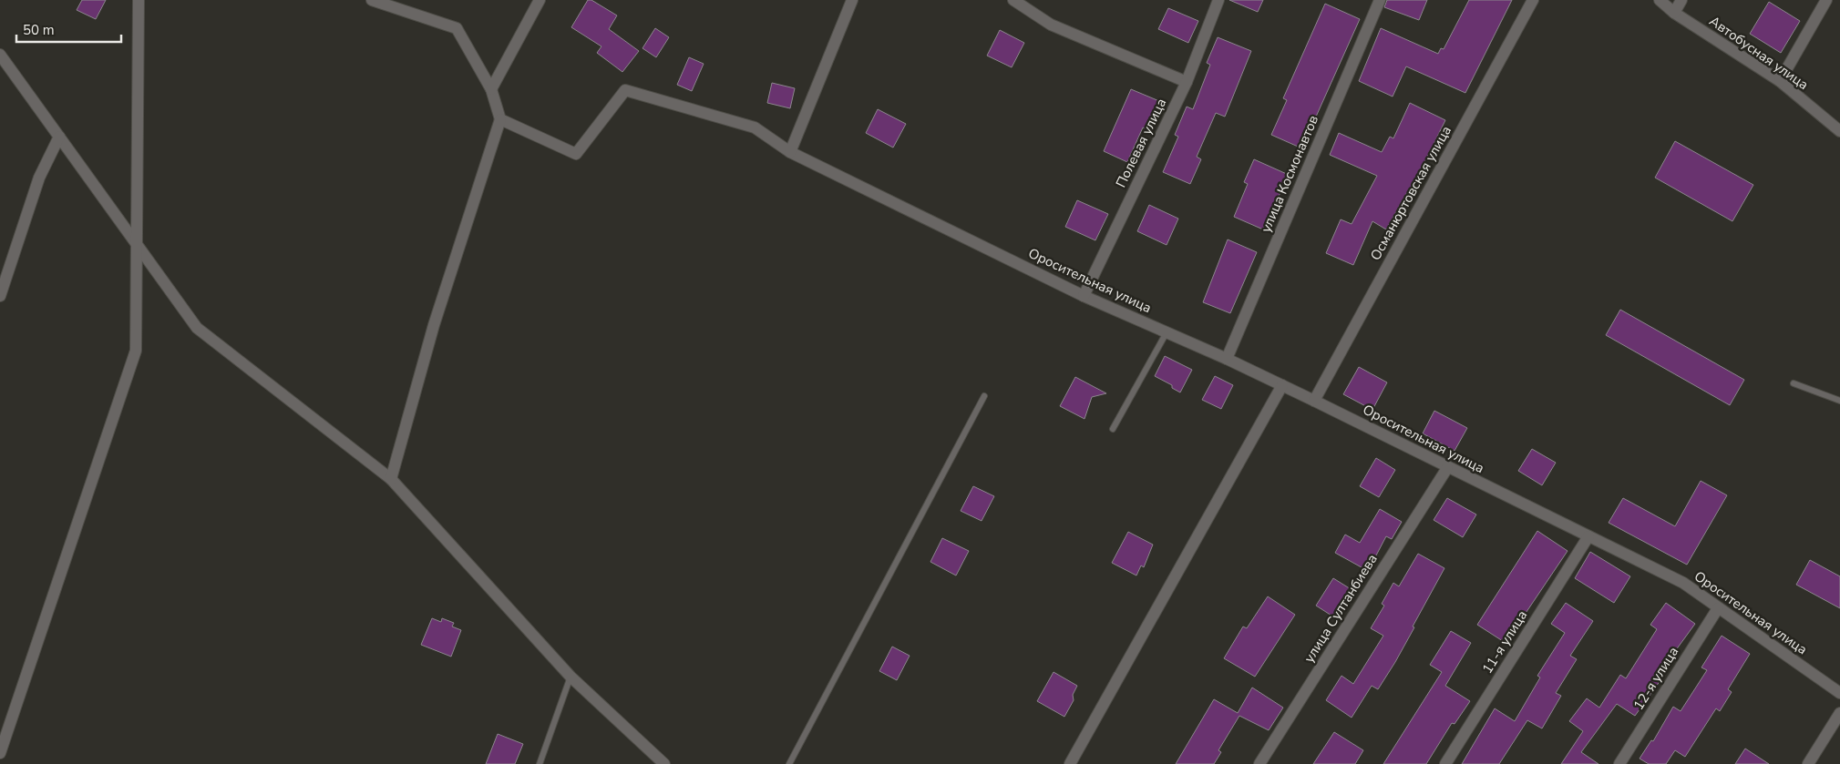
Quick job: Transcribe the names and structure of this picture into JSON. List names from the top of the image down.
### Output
{
  "streets": {
    "street": [
      "Автобусная улица",
      "Полевая улица",
      "улица Космонавтов",
      "Османюртовская улица",
      "Оросительная улица",
      "улица Султанбиева",
      "11-я улица",
      "12-я улица"
    ]
  },
  "crossings": [
    ["Полевая улица", "Оросительная улица"],
    ["улица Космонавтов", "Оросительная улица"],
    ["Османюртовская улица", "Оросительная улица"],
    ["Оросительная улица", "улица Султанбиева"],
    ["Оросительная улица", "11-я улица"],
    ["Оросительная улица", "12-я улица"]
  ],
  "scale_bar": "50 m"
}
